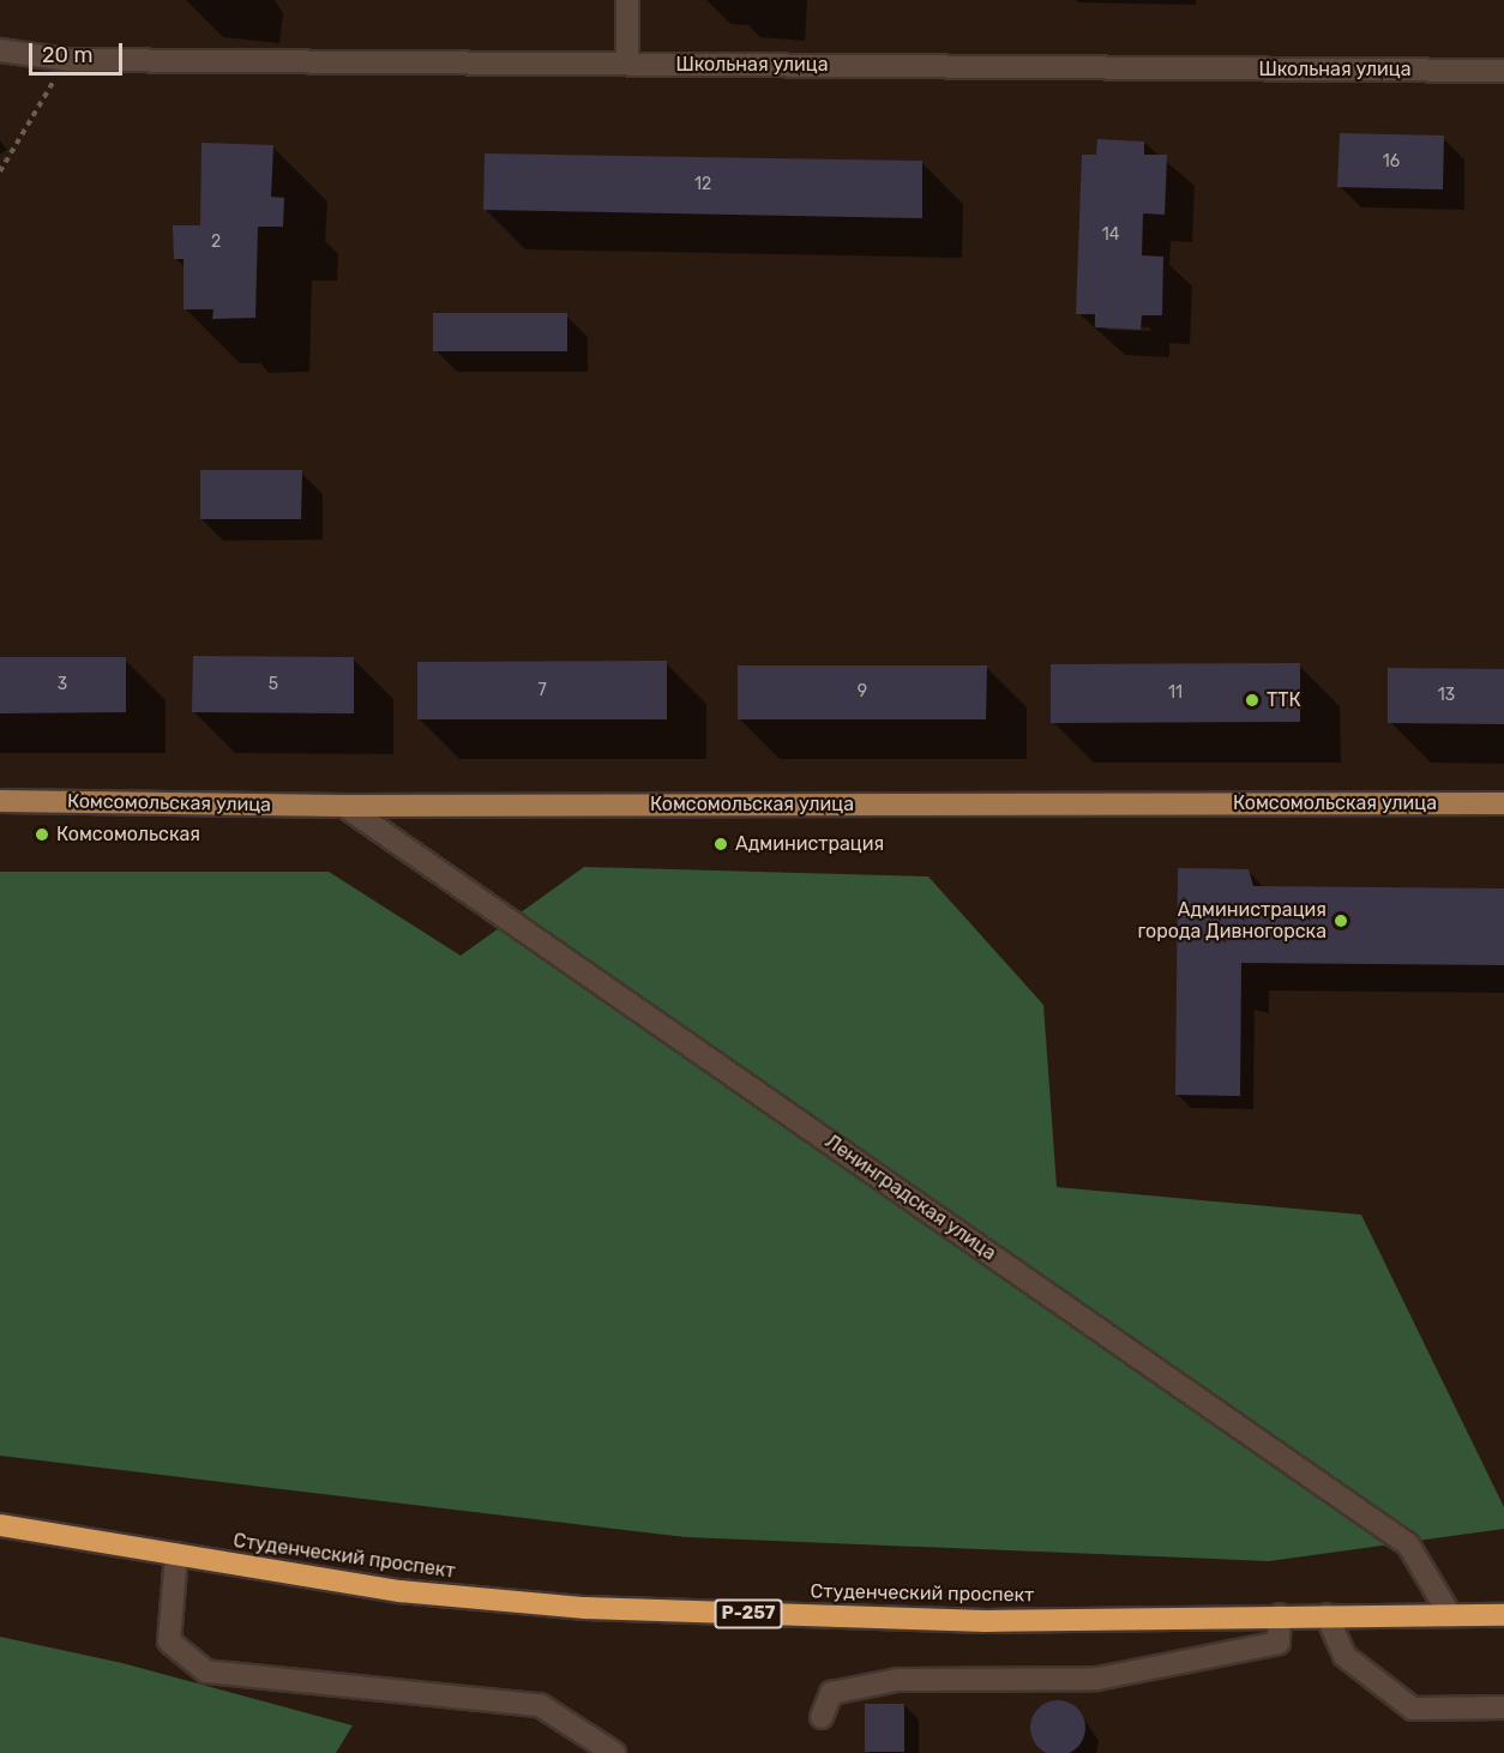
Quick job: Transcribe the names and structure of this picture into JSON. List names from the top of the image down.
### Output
{
  "streets": {
    "highway": ["Студенческий проспект", "Р-257"],
    "main road": ["Комсомольская улица"],
    "street": ["Школьная улица", "Ленинградская улица"]
  },
  "crossings": [
    ["Комсомольская улица", "Ленинградская улица"],
    ["Ленинградская улица", "Студенческий проспект"]
  ],
  "places": [
    "ТТК",
    "Комсомольская",
    "Администрация",
    "Администрация города Дивногорска"
  ],
  "house_numbers": [
    "16",
    "12",
    "14",
    "2",
    "3",
    "5",
    "7",
    "9",
    "11",
    "13"
  ],
  "scale_bar": "20 m"
}
